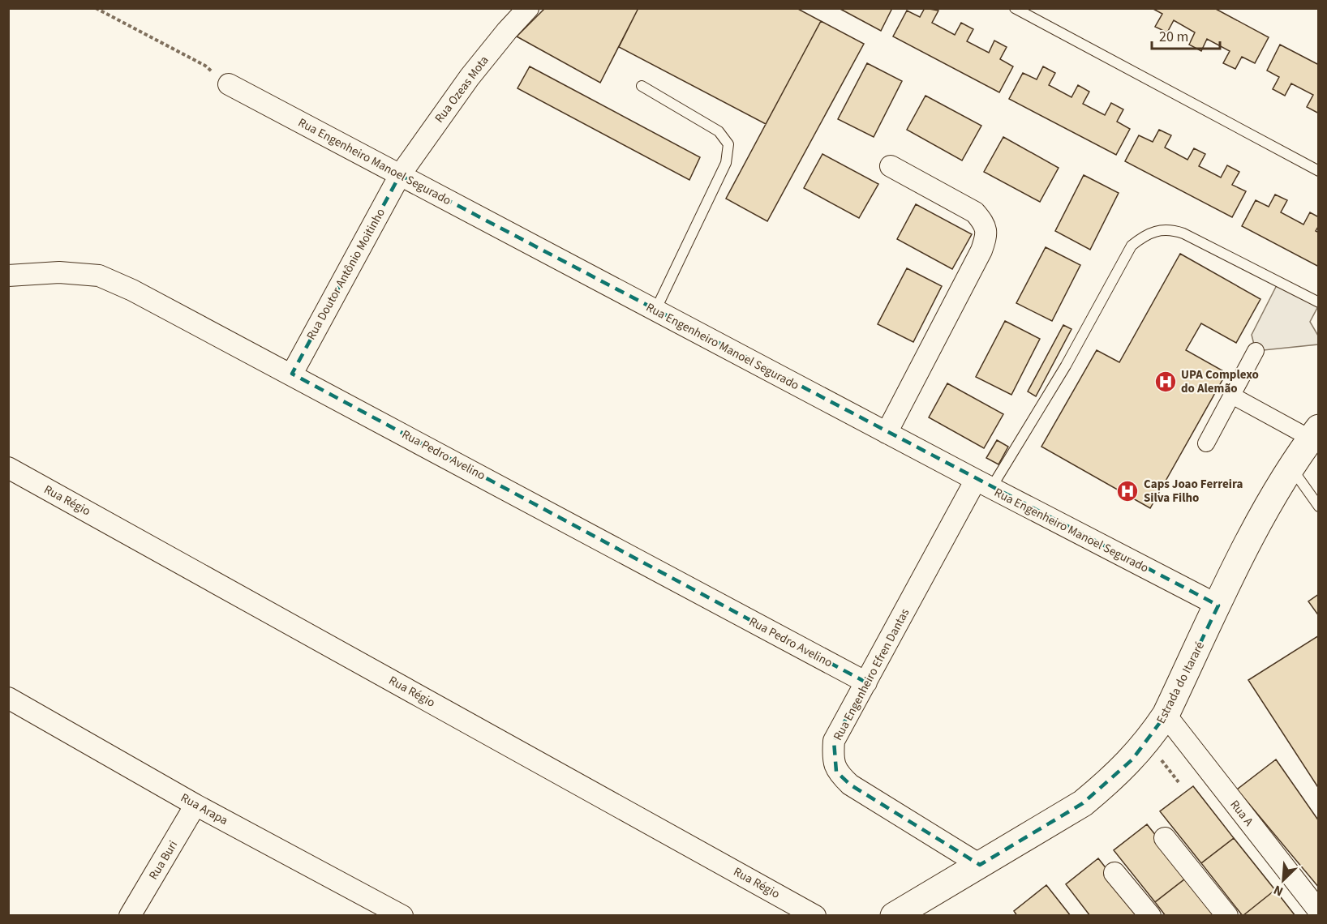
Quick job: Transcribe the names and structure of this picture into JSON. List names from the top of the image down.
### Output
{
  "streets": {
    "main road": ["Estrada do Itararé"],
    "street": [
      "Rua Ozeas Mota",
      "Rua Engenheiro Manoel Segurado",
      "Rua Doutor Antônio Moitinho",
      "Rua Pedro Avelino",
      "Rua Régio",
      "Rua Engenheiro Efren Dantas",
      "Rua Arapa",
      "Rua A",
      "Rua Buri"
    ]
  },
  "crossings": [
    ["Rua Ozeas Mota", "Rua Engenheiro Manoel Segurado"],
    ["Rua Ozeas Mota", "Rua Doutor Antônio Moitinho"],
    ["Rua Engenheiro Manoel Segurado", "Rua Doutor Antônio Moitinho"],
    ["Rua Engenheiro Manoel Segurado", "Rua Engenheiro Efren Dantas"],
    ["Rua Engenheiro Manoel Segurado", "Estrada do Itararé"],
    ["Rua Doutor Antônio Moitinho", "Rua Pedro Avelino"],
    ["Rua Pedro Avelino", "Rua Engenheiro Efren Dantas"],
    ["Rua Engenheiro Efren Dantas", "Estrada do Itararé"],
    ["Estrada do Itararé", "Rua A"],
    ["Rua Arapa", "Rua Buri"]
  ],
  "places": {
    "hospital": ["UPA Complexo do Alemão", "Caps Joao Ferreira Silva Filho"]
  },
  "scale_bar": "20 m",
  "north": "bottom left"
}
